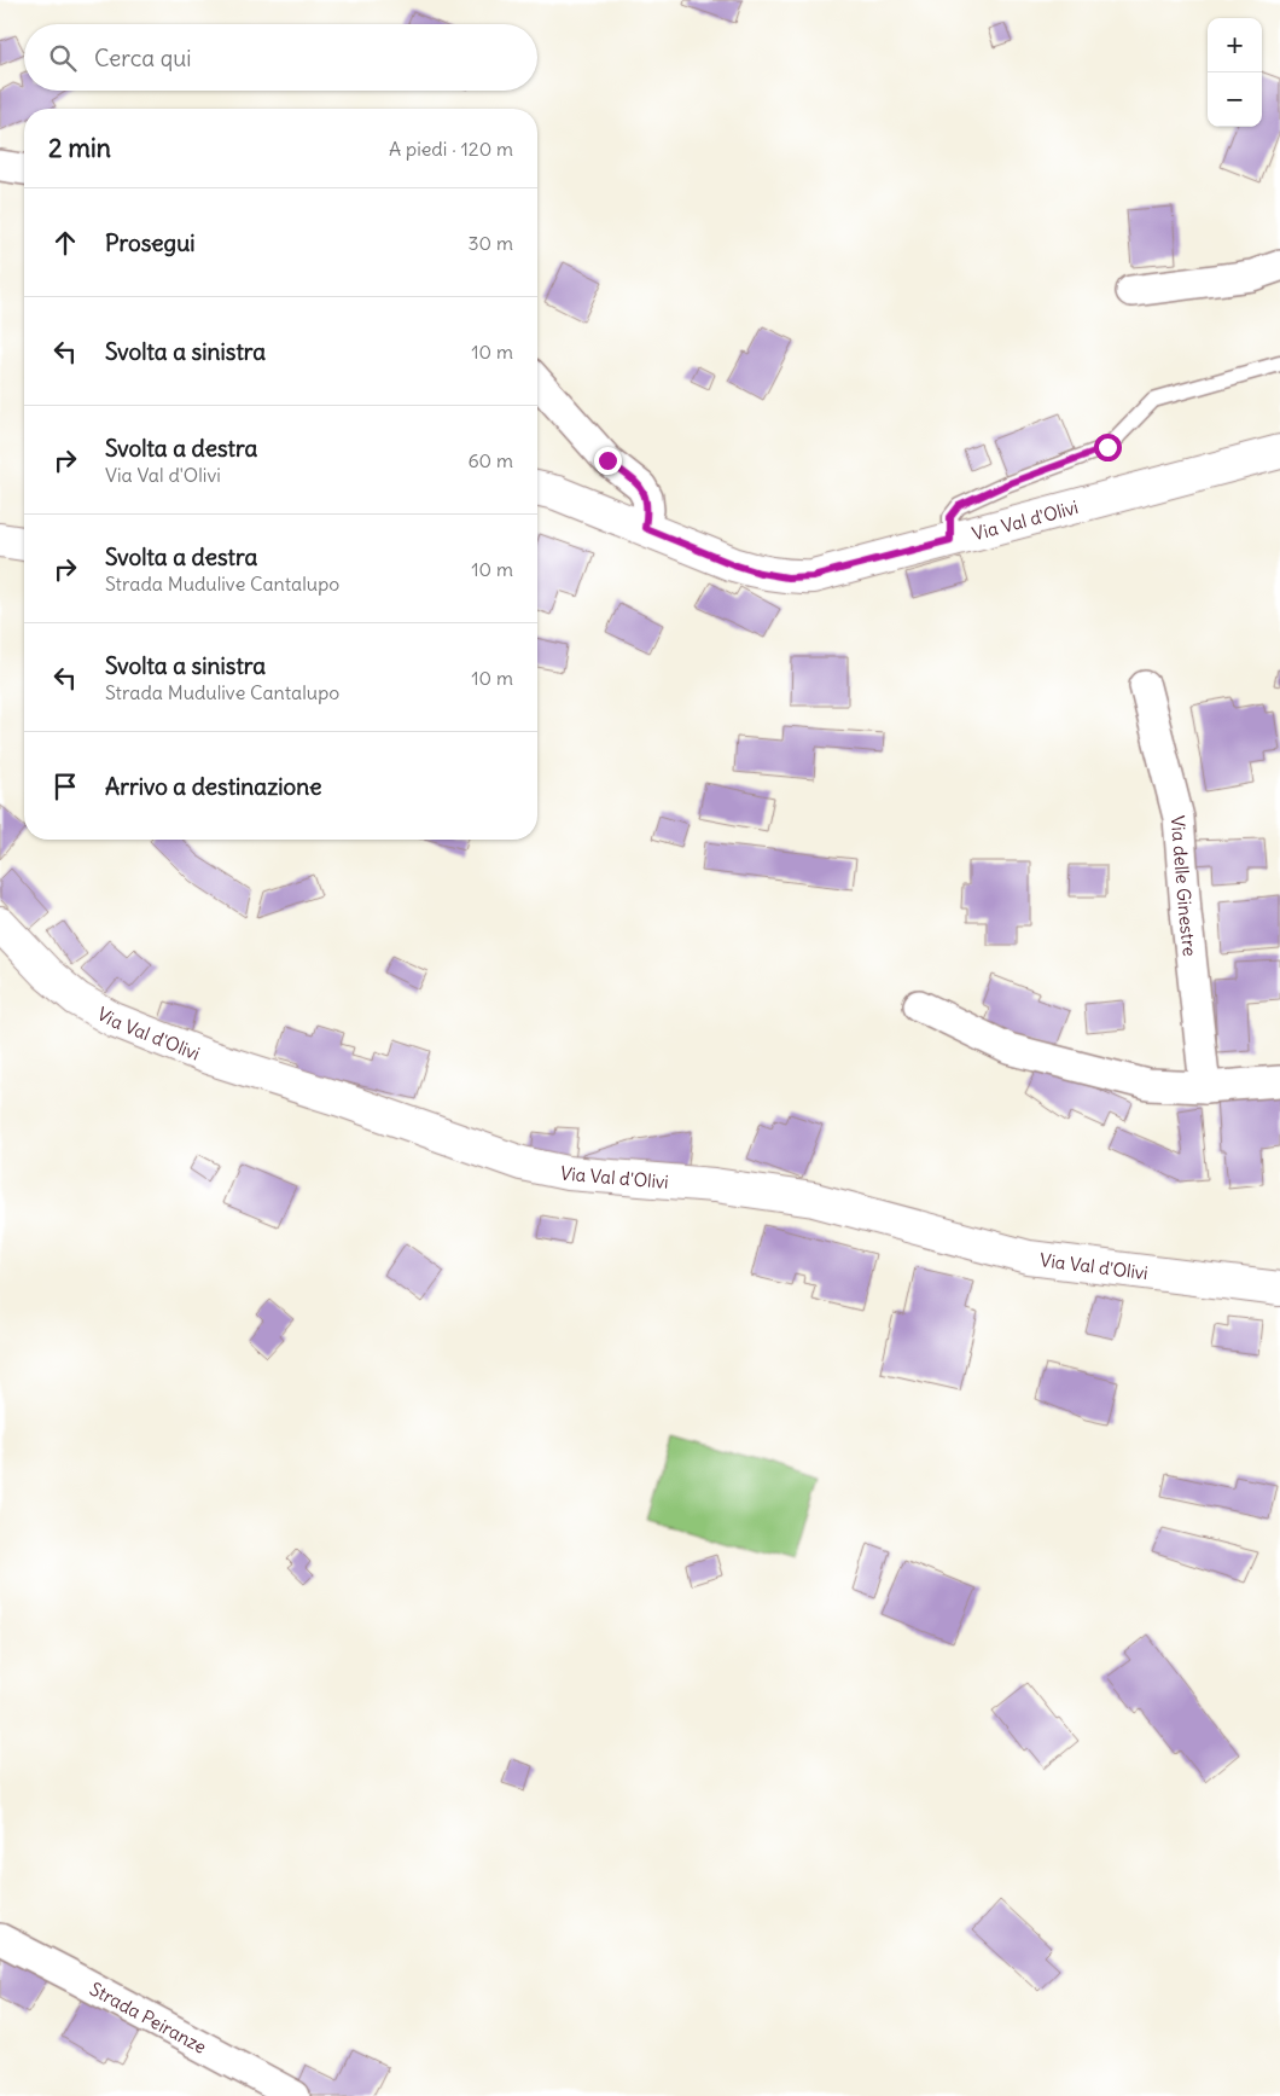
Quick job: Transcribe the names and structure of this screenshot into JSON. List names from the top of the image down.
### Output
{
  "streets": {
    "street": ["Via Val d'Olivi", "Via delle Ginestre", "Strada Peiranze"]
  },
  "page": {
    "map_buttons": ["+", "−"],
    "search": "Cerca qui",
    "heading": ["2 min", "A piedi · 120 m"],
    "list": [
      ["Prosegui", "30 m"],
      ["Svolta a sinistra", "10 m"],
      ["Svolta a destra", "Via Val d'Olivi", "60 m"],
      ["Svolta a destra", "Strada Mudulive Cantalupo", "10 m"],
      ["Svolta a sinistra", "Strada Mudulive Cantalupo", "10 m"],
      "Arrivo a destinazione"
    ]
  }
}
